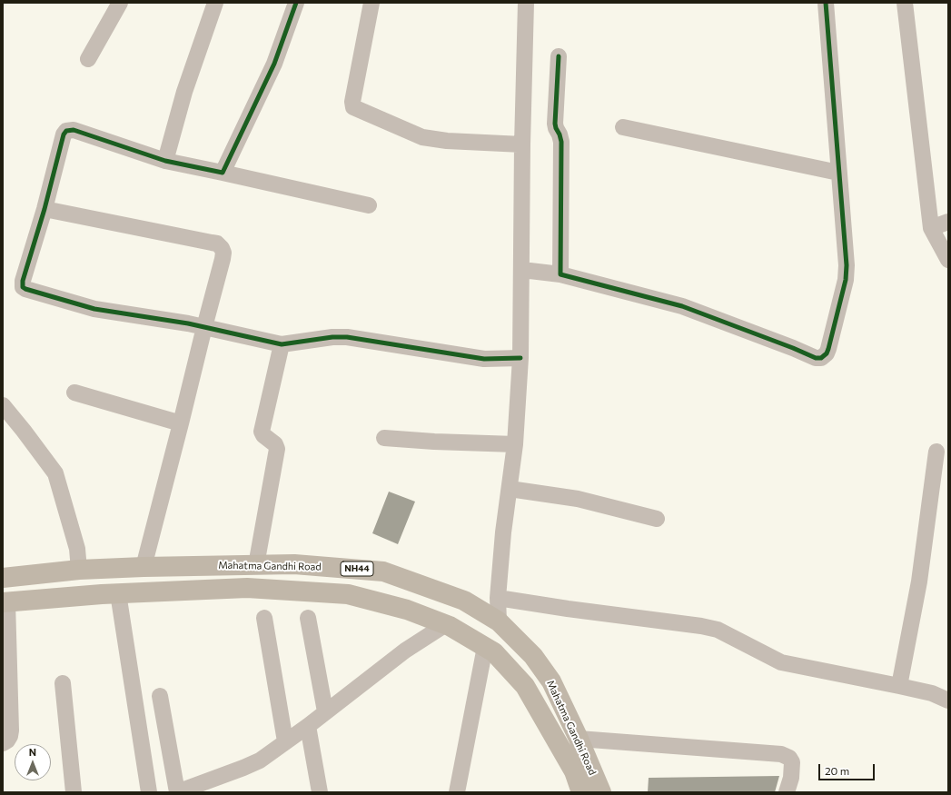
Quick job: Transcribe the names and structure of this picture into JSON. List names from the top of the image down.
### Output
{
  "streets": {
    "highway": ["Mahatma Gandhi Road", "NH44"]
  },
  "scale_bar": "20 m",
  "north": "top"
}
